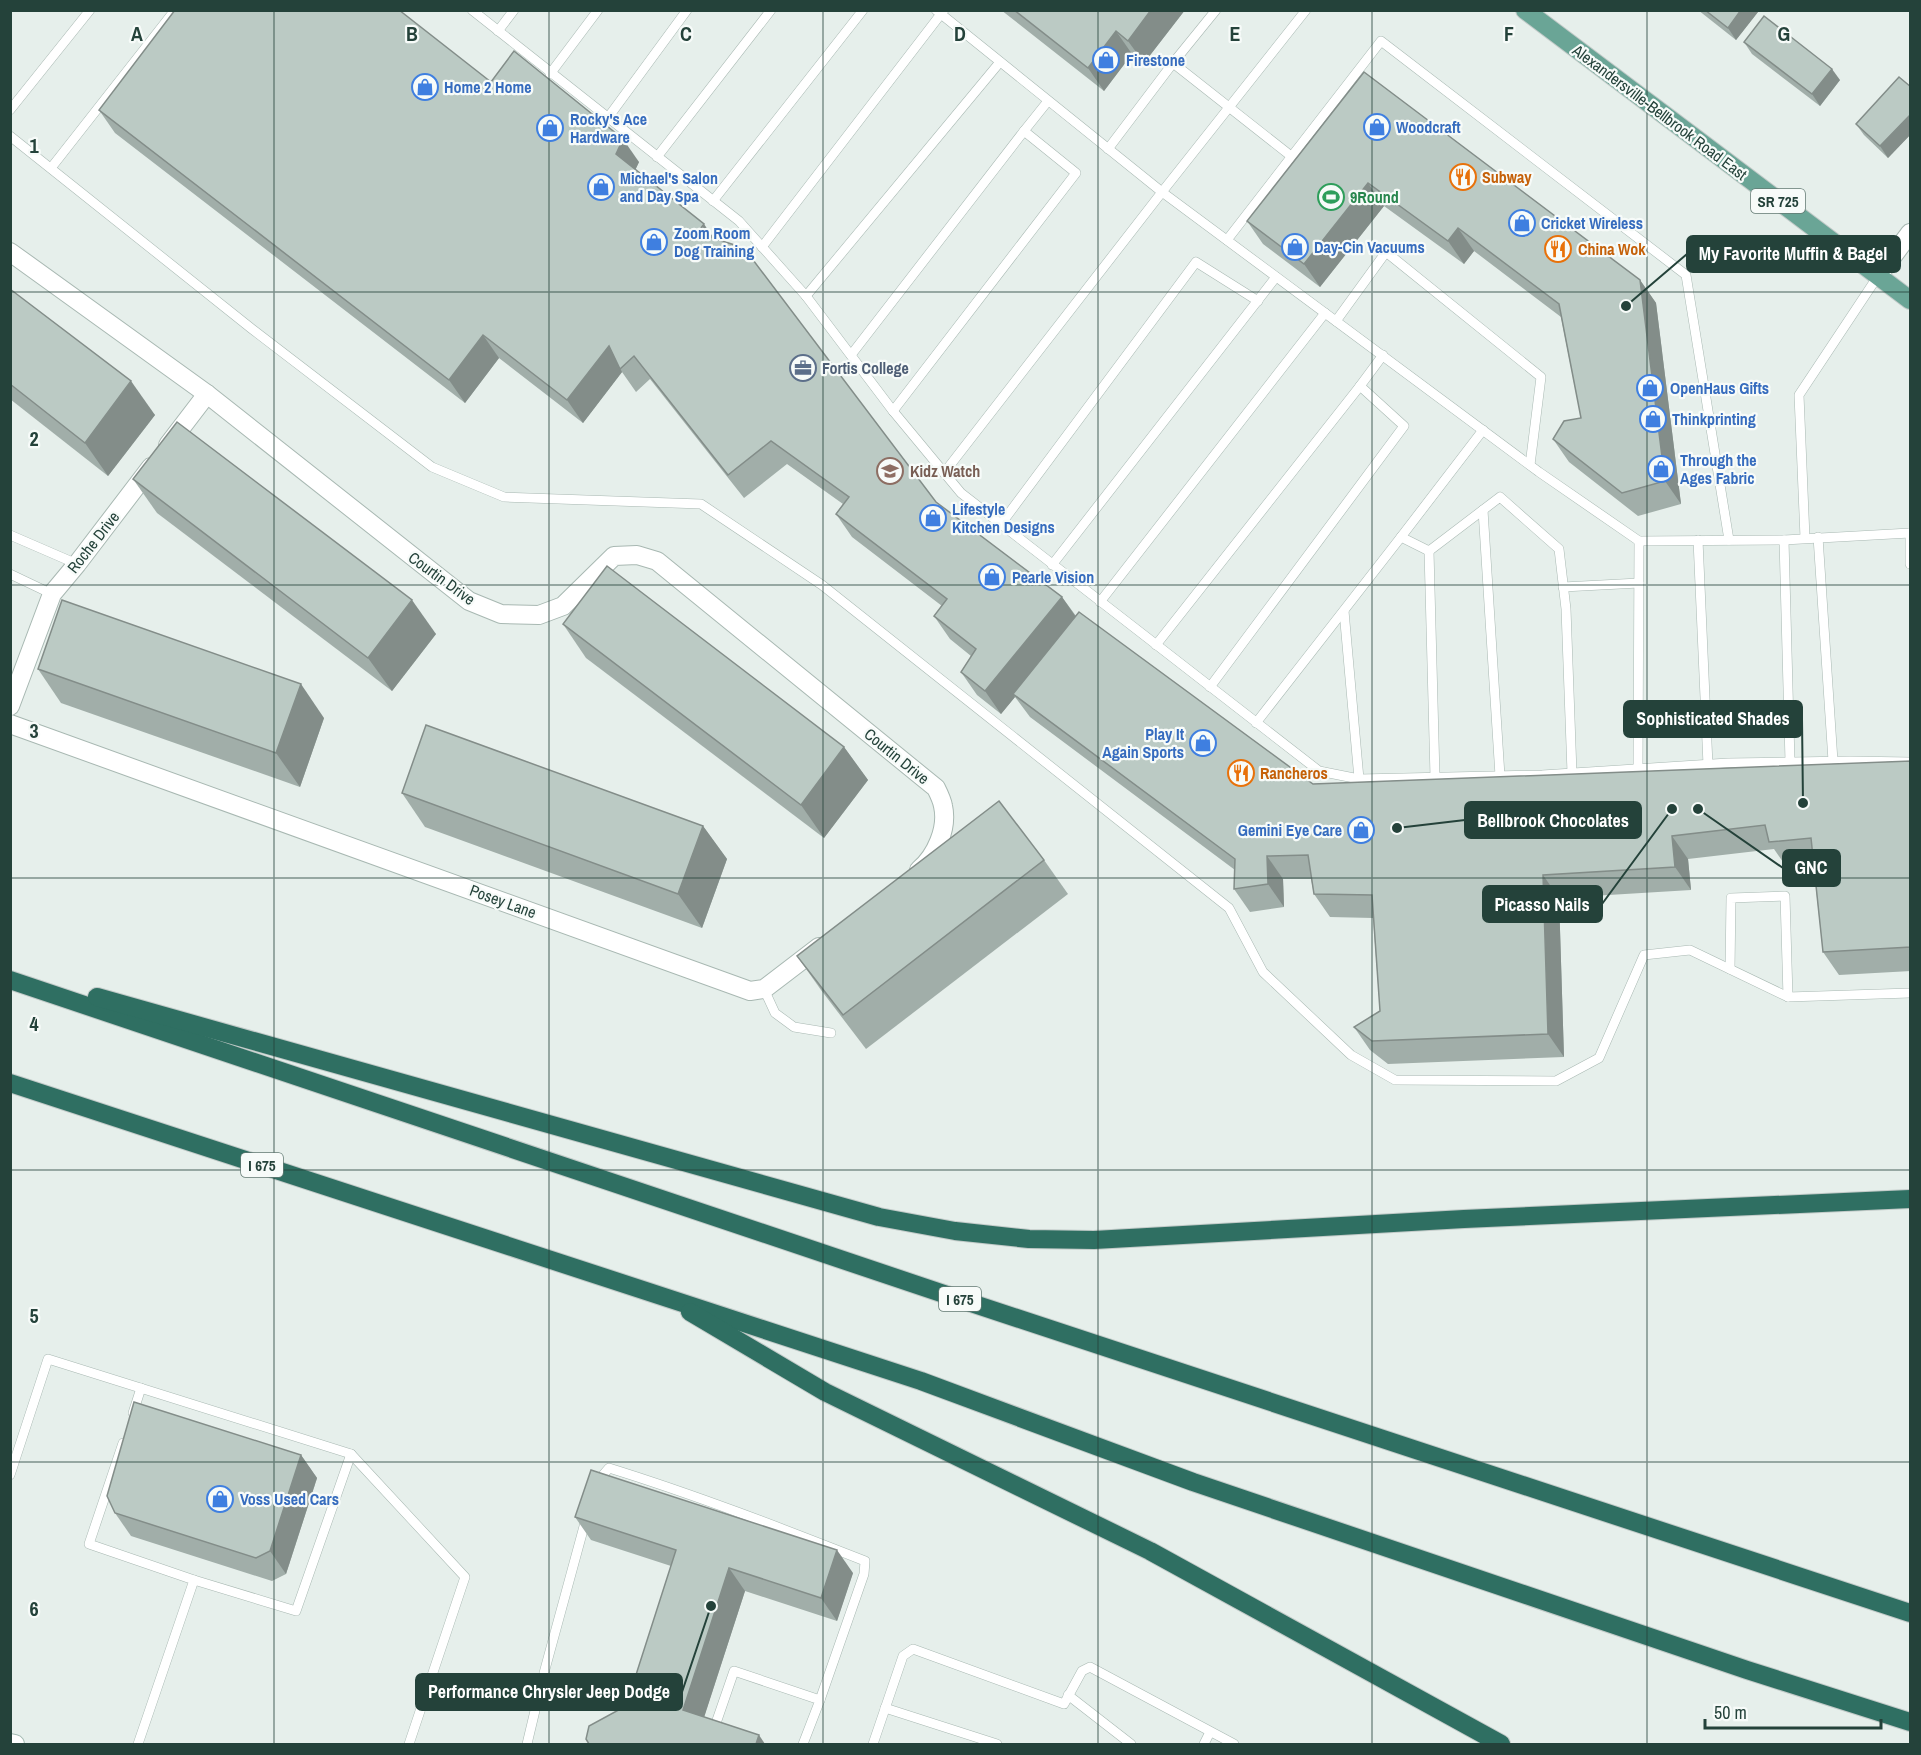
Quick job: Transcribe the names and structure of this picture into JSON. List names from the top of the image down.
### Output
{
  "streets": {
    "highway": ["I 675"],
    "main road": ["Alexandersville-Bellbrook Road East", "SR 725"],
    "street": ["Roche Drive", "Courtin Drive", "Posey Lane"]
  },
  "crossings": [
    ["Roche Drive", "Courtin Drive"]
  ],
  "places": {
    "shop": [
      "Firestone",
      "Home 2 Home",
      "Woodcraft",
      "Rocky's Ace Hardware",
      "Michael's Salon and Day Spa",
      "Cricket Wireless",
      "Zoom Room Dog Training",
      "Day-Cin Vacuums",
      "OpenHaus Gifts",
      "Thinkprinting",
      "Through the Ages Fabric",
      "Lifestyle Kitchen Designs",
      "Pearle Vision",
      "Play It Again Sports",
      "Gemini Eye Care",
      "Voss Used Cars"
    ],
    "restaurant": ["Subway", "China Wok", "Rancheros"],
    "sports": ["9Round"],
    "other": [
      "My Favorite Muffin & Bagel",
      "Sophisticated Shades",
      "Picasso Nails",
      "GNC",
      "Bellbrook Chocolates",
      "Performance Chrysler Jeep Dodge"
    ],
    "office": ["Fortis College"],
    "school or university": ["Kidz Watch"]
  },
  "scale_bar": "50 m",
  "grid": {
    "columns": [
      "A",
      "B",
      "C",
      "D",
      "E",
      "F",
      "G"
    ],
    "rows": [
      "1",
      "2",
      "3",
      "4",
      "5",
      "6"
    ]
  }
}
